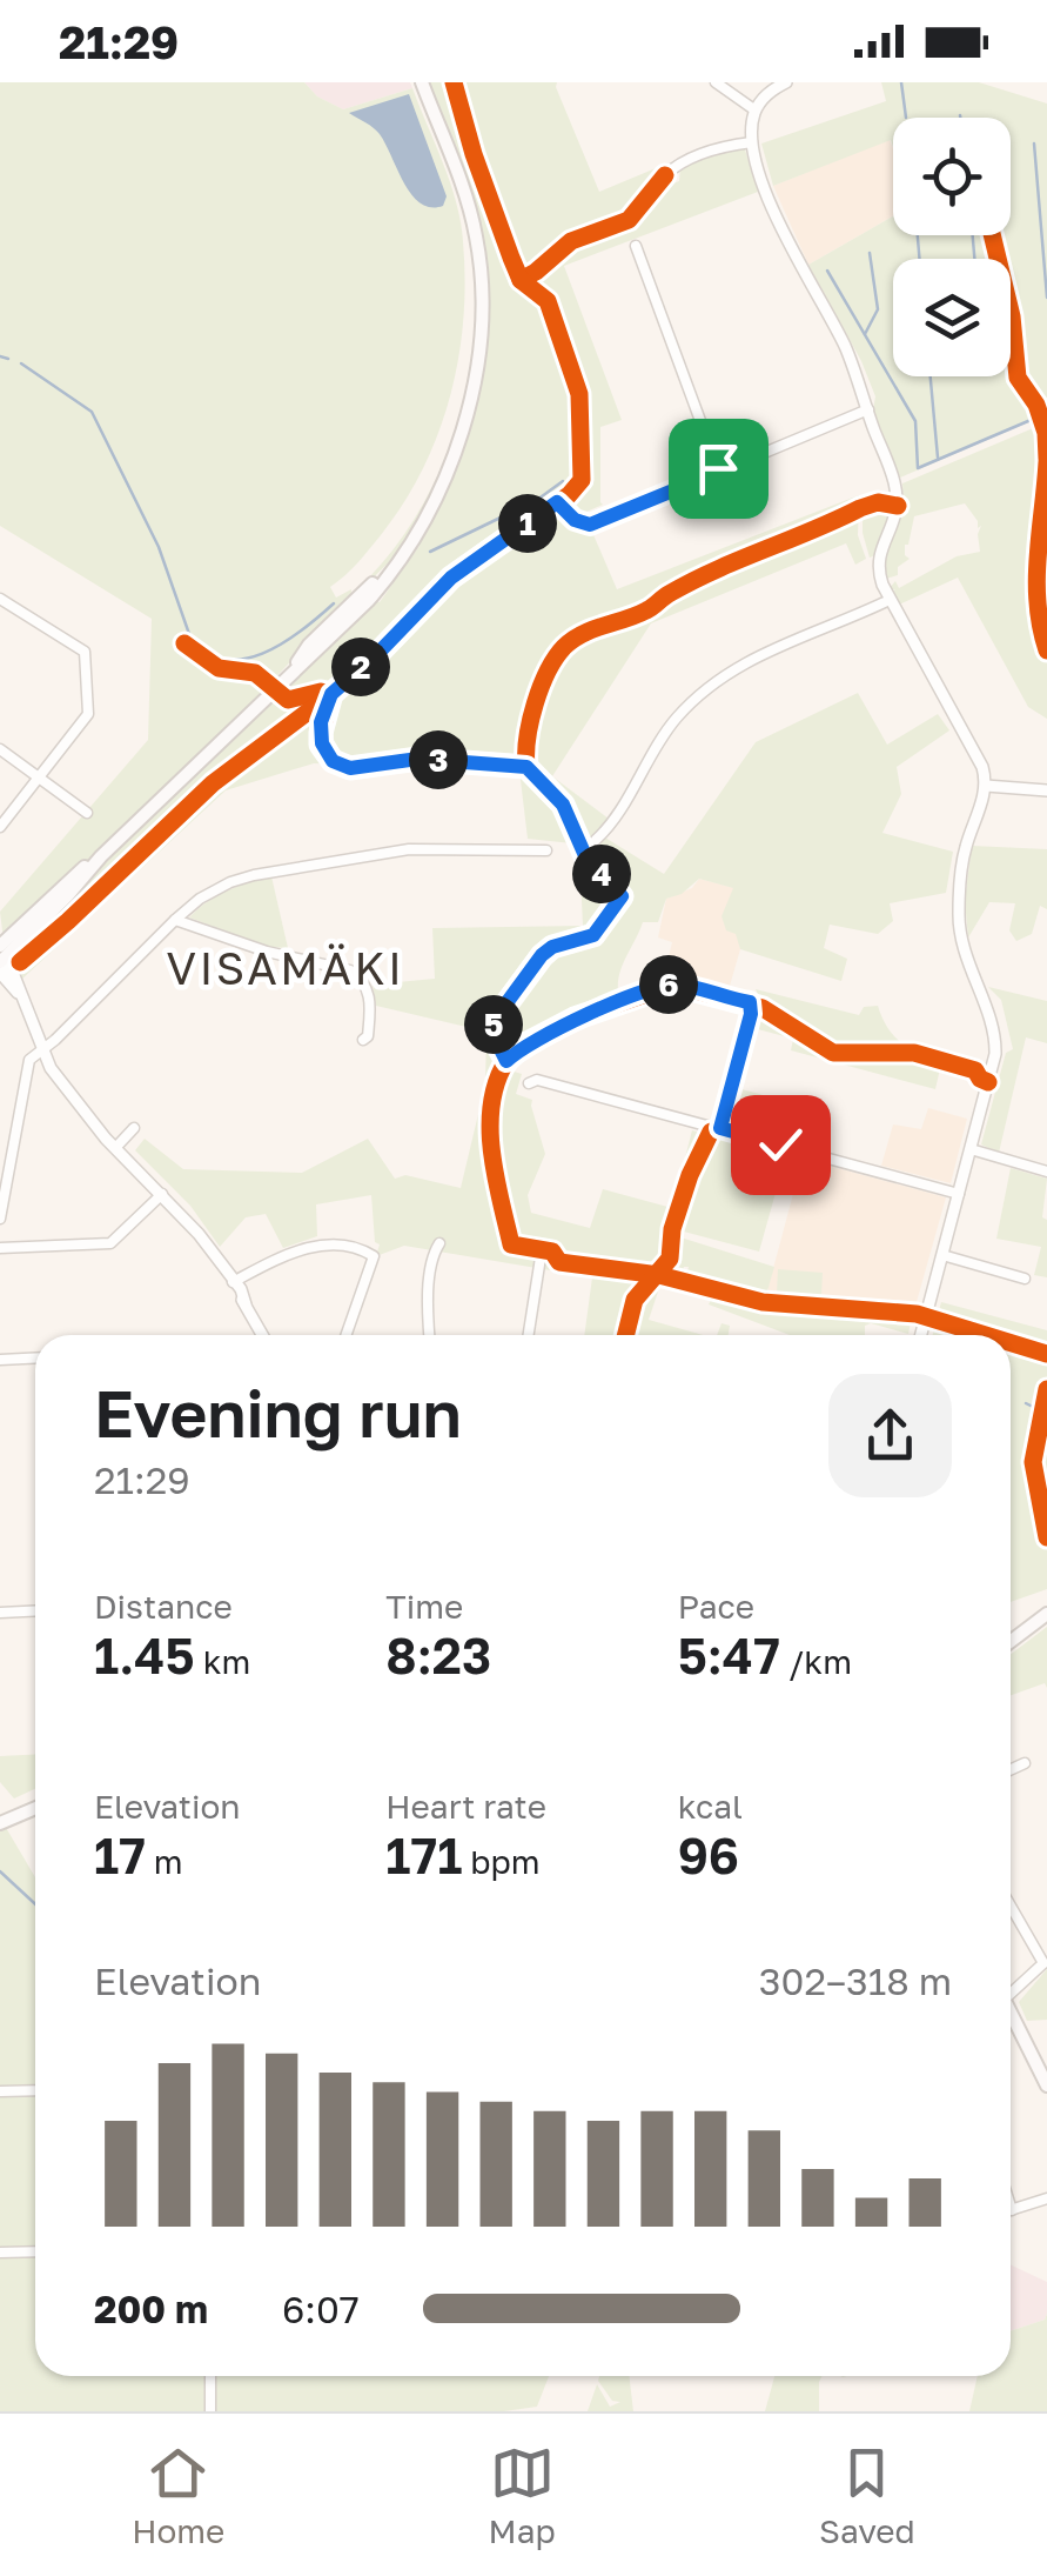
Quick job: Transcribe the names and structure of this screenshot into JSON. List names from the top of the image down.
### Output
{
  "districts": ["VISAMÄKI"],
  "page": {
    "status": "21:29",
    "pins": [
      "1",
      "2",
      "3",
      "4",
      "6",
      "5"
    ],
    "heading": ["Evening run", "21:29"],
    "stats": [
      ["Distance", "1.45 km"],
      ["Time", "8:23"],
      ["Pace", "5:47 /km"],
      ["Elevation", "17 m"],
      ["Heart rate", "171 bpm"],
      ["kcal", "96"]
    ],
    "chart": ["Elevation", "302–318 m"],
    "list": [
      {
        "name": "200 m",
        "note": "6:07"
      }
    ],
    "tabs": ["Home", "Map", "Saved"]
  }
}
